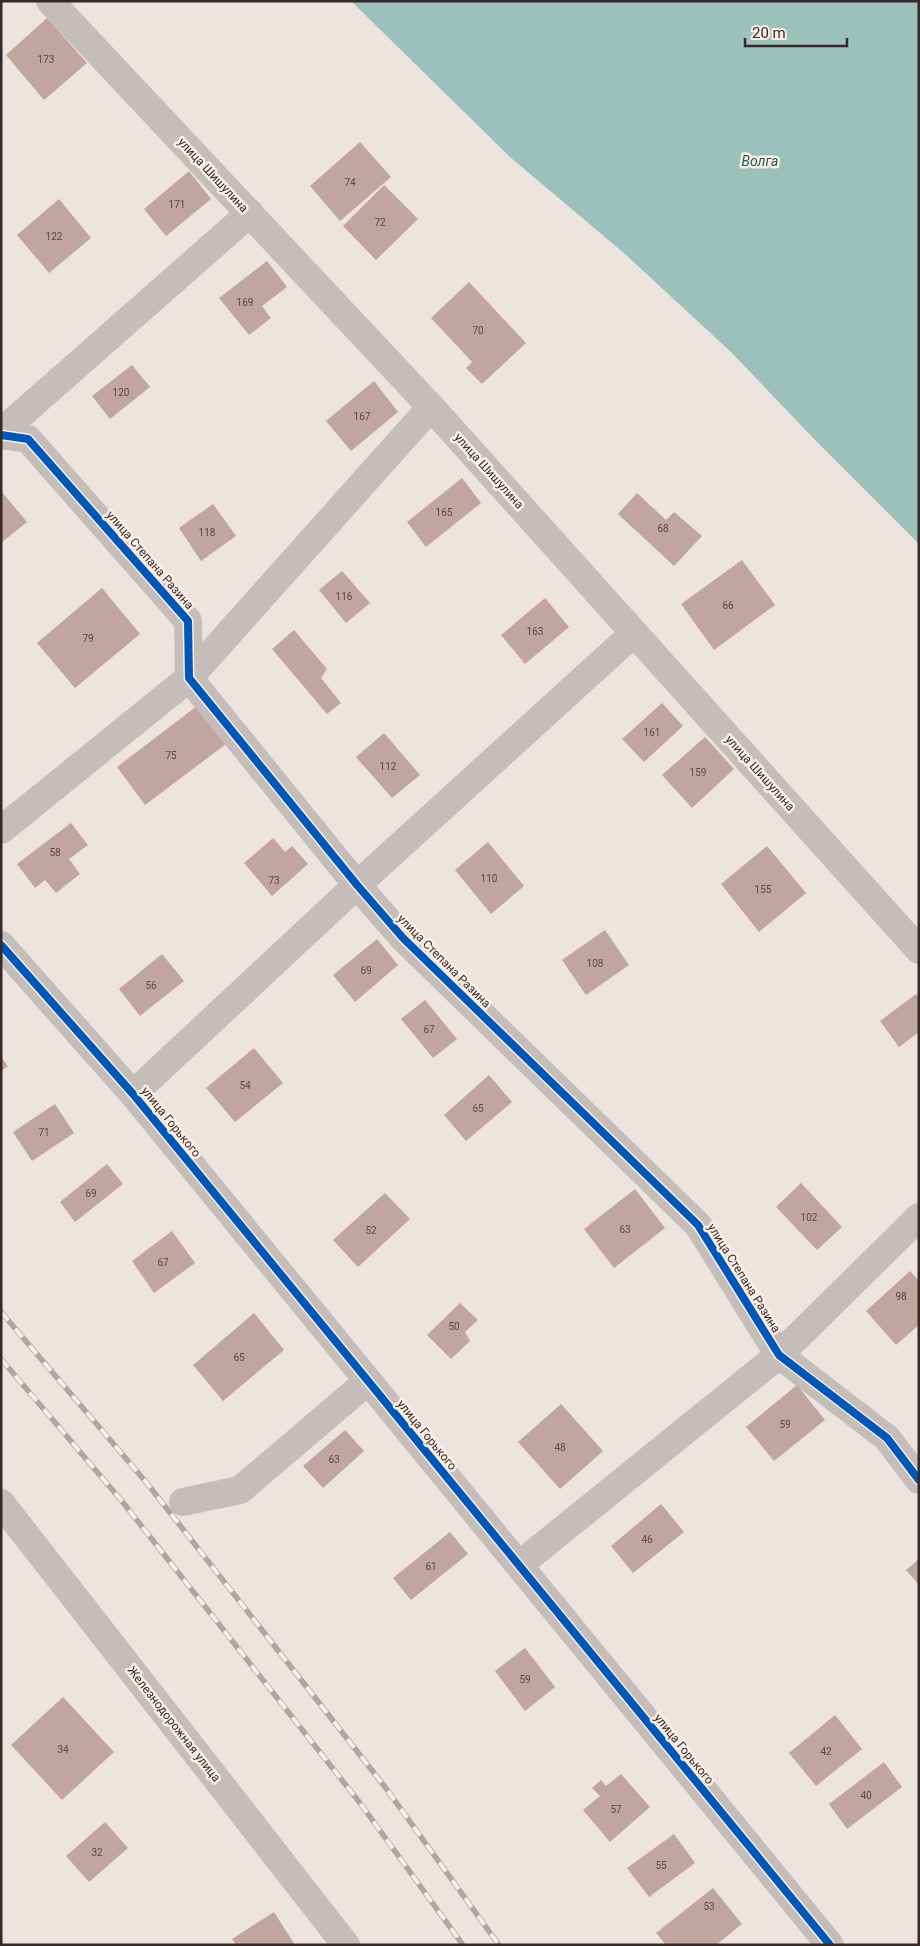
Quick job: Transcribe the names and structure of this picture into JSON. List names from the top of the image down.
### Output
{
  "streets": {
    "street": [
      "улица Шишулина",
      "улица Степана Разина",
      "улица Горького",
      "Железнодорожная улица"
    ]
  },
  "water": ["Волга"],
  "house_numbers": [
    "173",
    "74",
    "171",
    "72",
    "122",
    "169",
    "70",
    "120",
    "167",
    "165",
    "68",
    "118",
    "116",
    "66",
    "163",
    "79",
    "161",
    "75",
    "112",
    "159",
    "58",
    "110",
    "73",
    "155",
    "108",
    "69",
    "56",
    "67",
    "54",
    "65",
    "71",
    "69",
    "102",
    "63",
    "52",
    "67",
    "98",
    "50",
    "65",
    "59",
    "48",
    "63",
    "46",
    "61",
    "59",
    "34",
    "42",
    "40",
    "57",
    "32",
    "55",
    "53"
  ],
  "scale_bar": "20 m"
}
